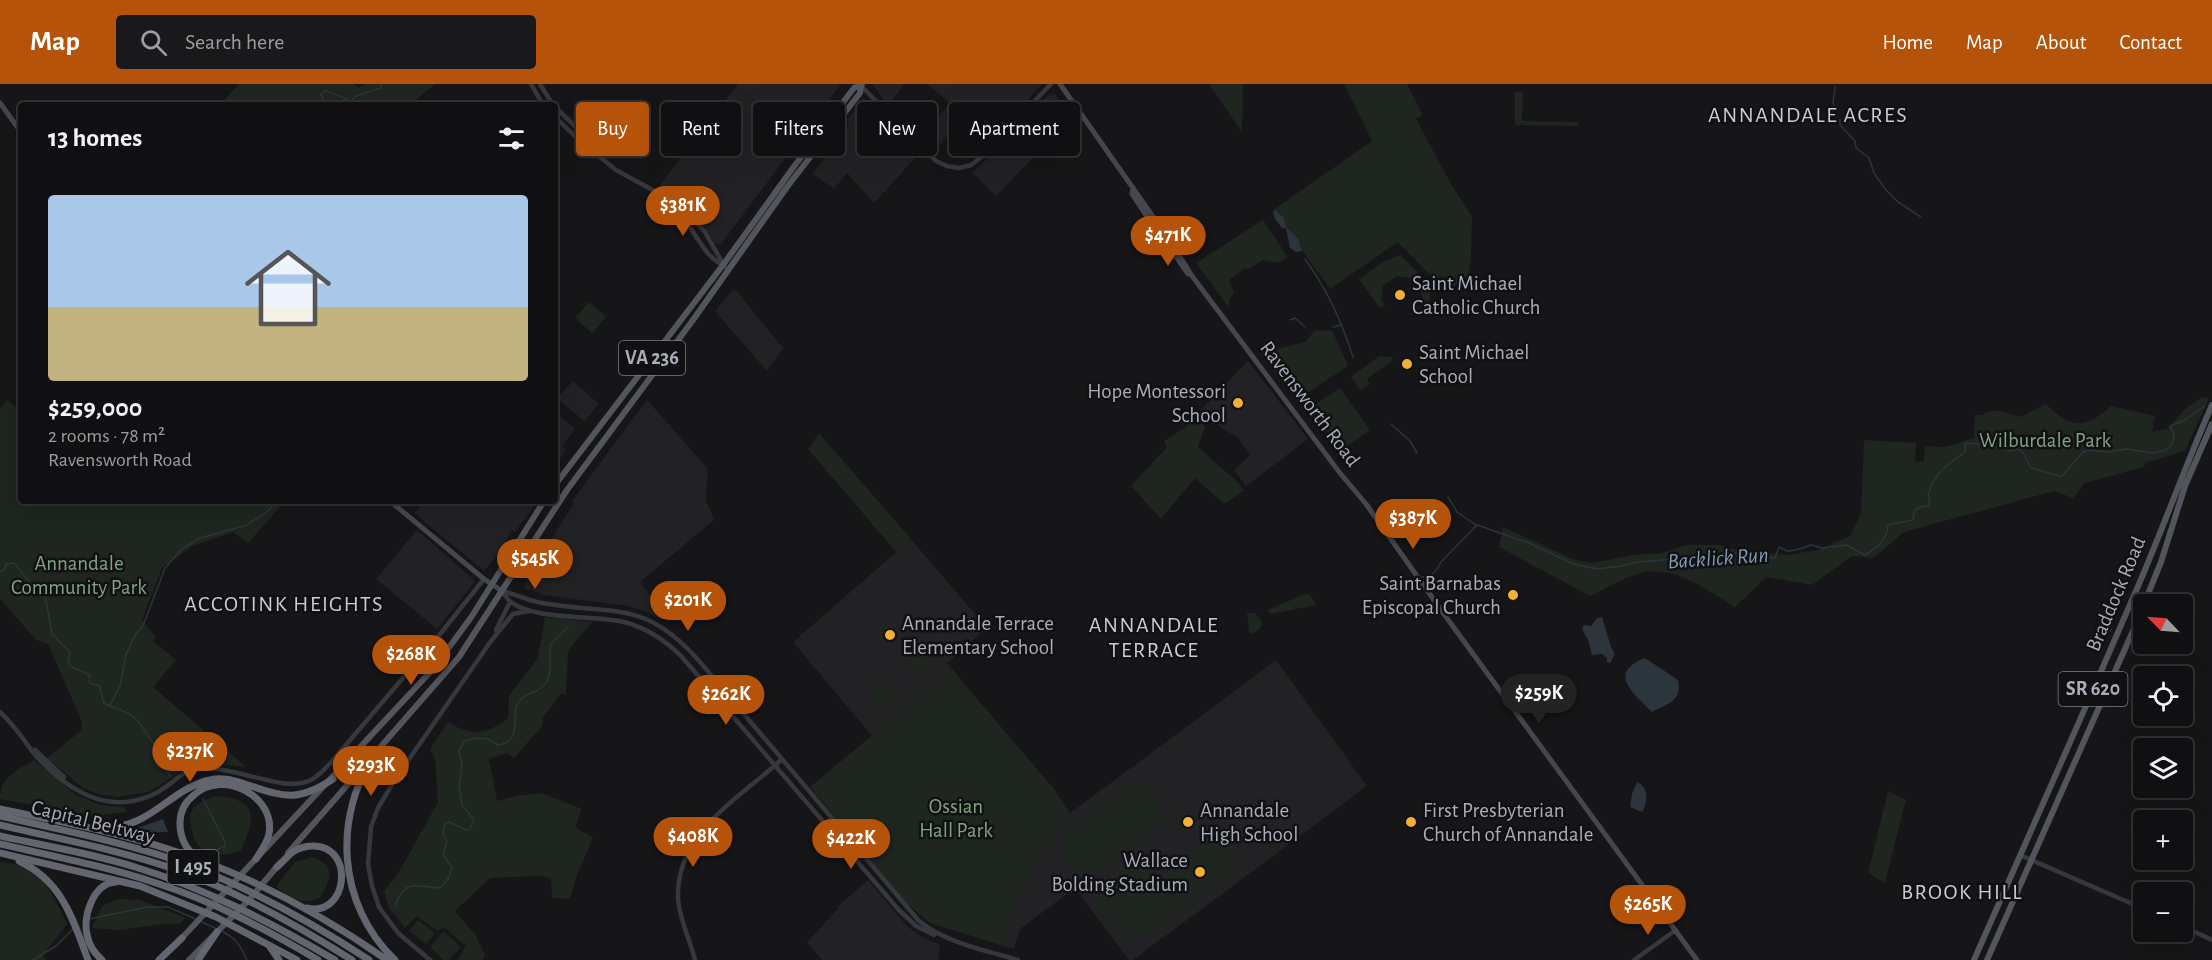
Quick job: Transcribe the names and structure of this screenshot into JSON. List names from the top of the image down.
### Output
{
  "streets": {
    "highway": ["Capital Beltway", "I 495"],
    "main road": [
      "VA 236",
      "Ravensworth Road",
      "Braddock Road",
      "SR 620"
    ]
  },
  "districts": [
    "ANNANDALE ACRES",
    "ACCOTINK HEIGHTS",
    "ANNANDALE TERRACE",
    "BROOK HILL"
  ],
  "water": ["Backlick Run"],
  "parks": ["Wilburdale Park", "Annandale Community Park", "Ossian Hall Park"],
  "places": [
    "Saint Michael Catholic Church",
    "Saint Michael School",
    "Hope Montessori School",
    "Saint Barnabas Episcopal Church",
    "Annandale Terrace Elementary School",
    "Annandale High School",
    "First Presbyterian Church of Annandale",
    "Wallace Bolding Stadium"
  ],
  "north": "top left",
  "page": {
    "header": "Map",
    "search": "Search here",
    "nav": [
      "Home",
      "Map",
      "About",
      "Contact"
    ],
    "chip": [
      "Buy",
      "Rent",
      "Filters",
      "New",
      "Apartment"
    ],
    "heading": "13 homes",
    "list": [
      {
        "name": "$259,000",
        "note": "2 rooms · 78 m² · Ravensworth Road"
      }
    ],
    "price": [
      "$381K",
      "$471K",
      "$387K",
      "$545K",
      "$201K",
      "$268K",
      "$259K",
      "$262K",
      "$237K",
      "$293K",
      "$408K",
      "$422K",
      "$265K"
    ],
    "map_buttons": ["+", "−"]
  }
}
